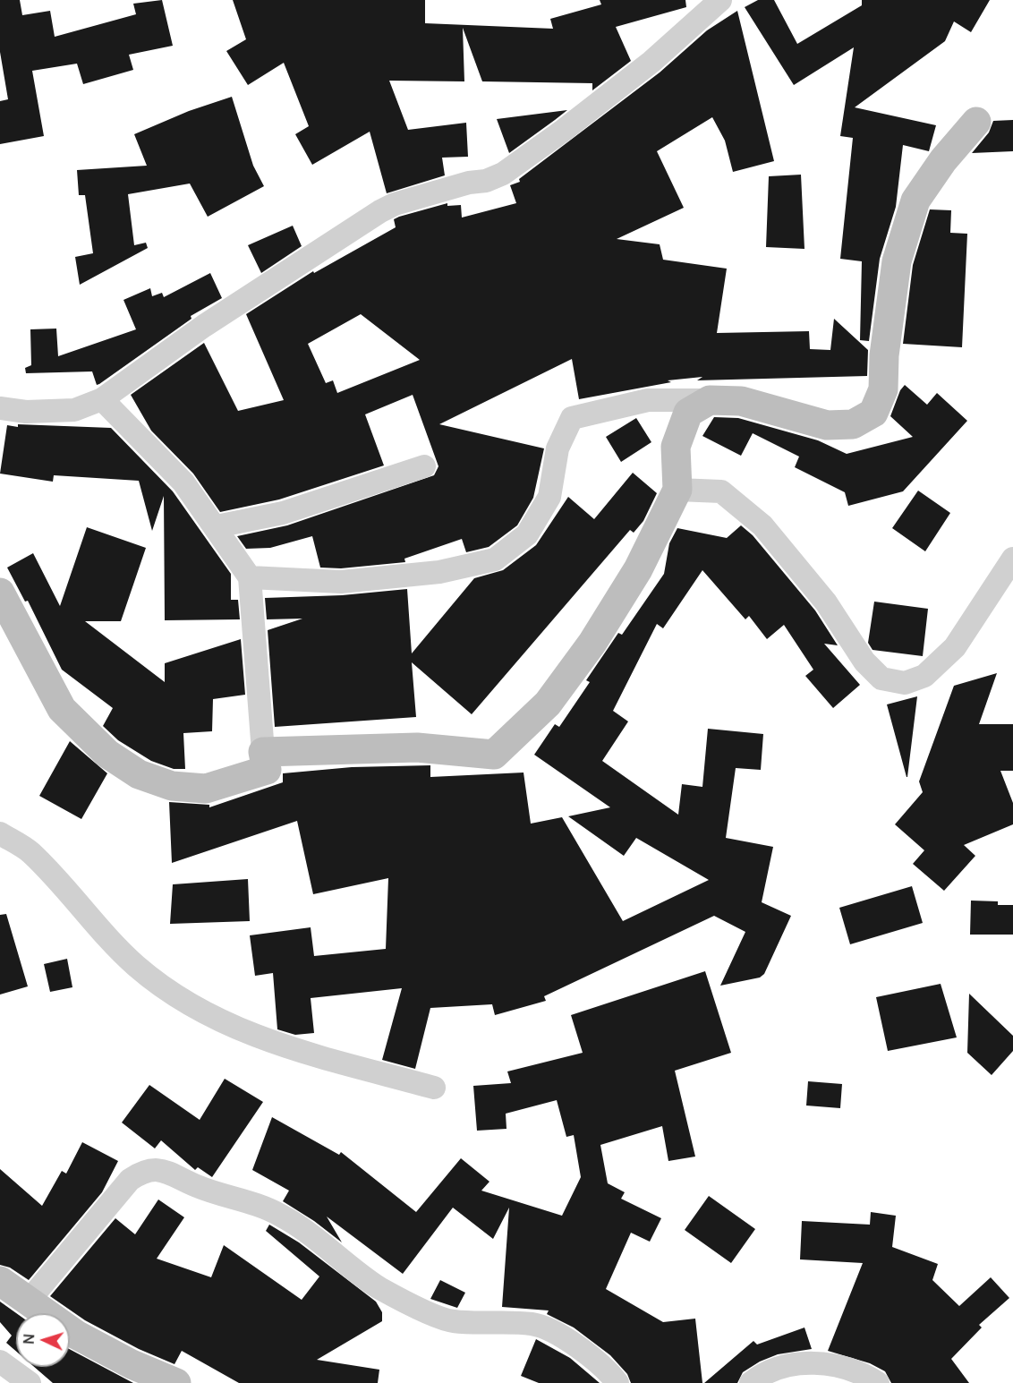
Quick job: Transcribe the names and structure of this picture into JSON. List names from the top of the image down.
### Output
{
  "north": "left"
}
